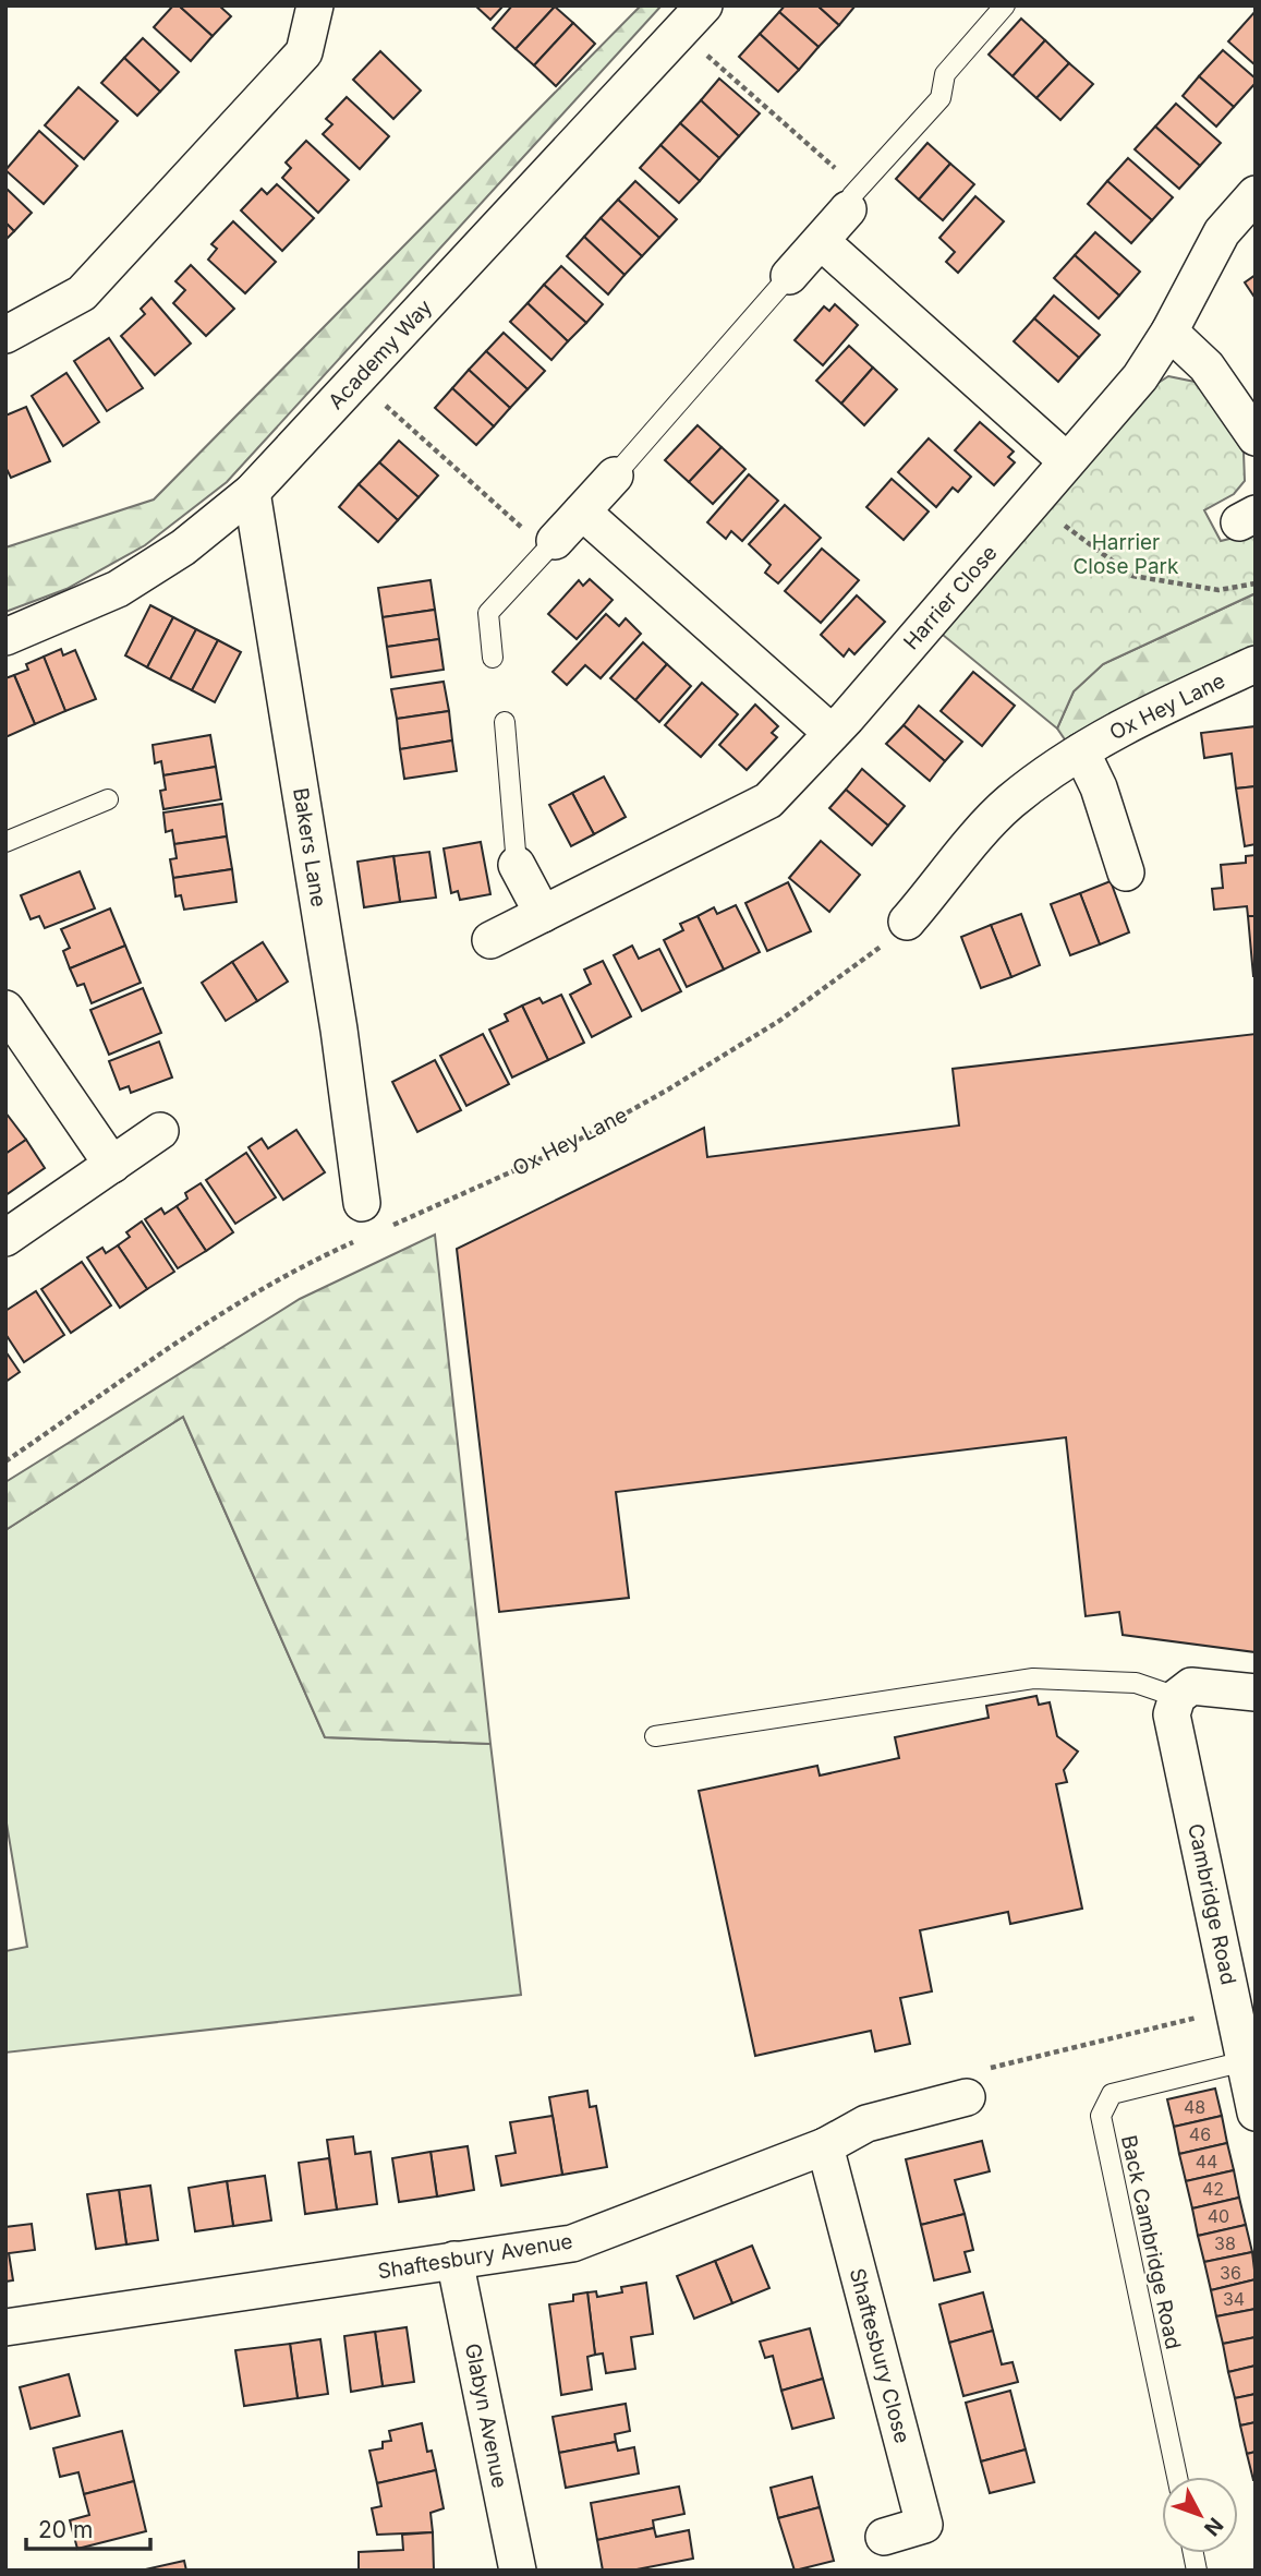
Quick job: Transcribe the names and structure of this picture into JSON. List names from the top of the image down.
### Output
{
  "streets": {
    "street": [
      "Academy Way",
      "Harrier Close",
      "Ox Hey Lane",
      "Bakers Lane",
      "Cambridge Road",
      "Shaftesbury Avenue",
      "Shaftesbury Close",
      "Glabyn Avenue"
    ],
    "lane": ["Back Cambridge Road"]
  },
  "crossings": [
    ["Academy Way", "Bakers Lane"],
    ["Cambridge Road", "Back Cambridge Road"],
    ["Shaftesbury Avenue", "Shaftesbury Close"],
    ["Shaftesbury Avenue", "Glabyn Avenue"]
  ],
  "parks": ["Harrier Close Park"],
  "house_numbers": [
    "48",
    "46",
    "44",
    "42",
    "40",
    "38",
    "36",
    "34"
  ],
  "scale_bar": "20 m",
  "north": "bottom right"
}
